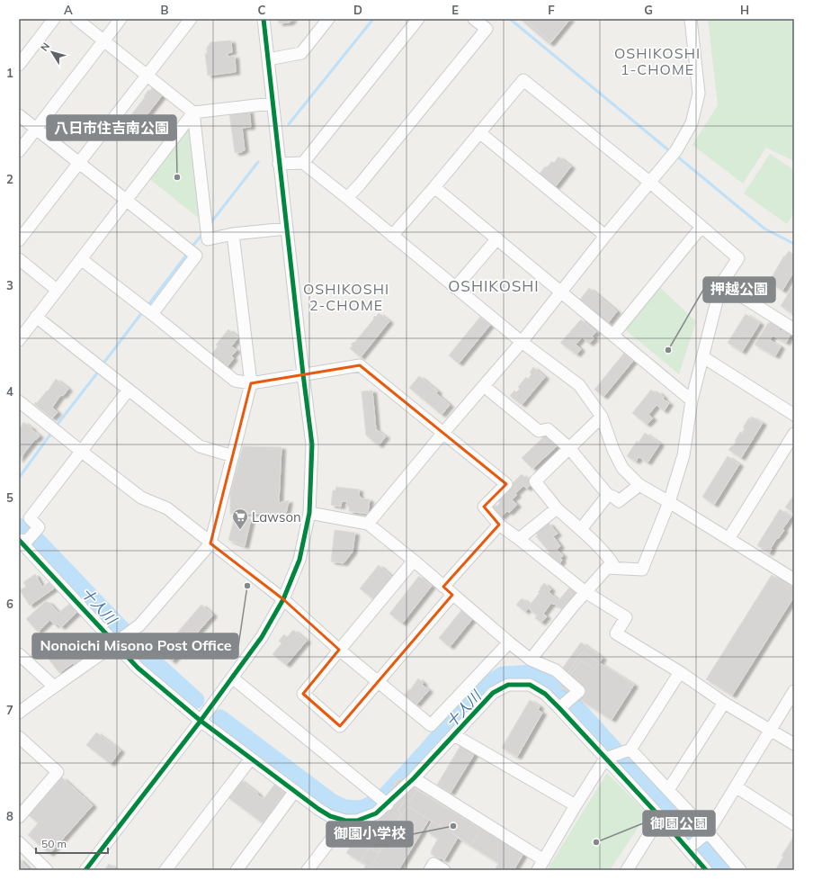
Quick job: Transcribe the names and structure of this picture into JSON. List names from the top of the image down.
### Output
{
  "districts": ["OSHIKOSHI 1-CHOME", "OSHIKOSHI", "OSHIKOSHI 2-CHOME"],
  "water": ["十人川"],
  "places": {
    "other": [
      "八日市住吉南公園",
      "押越公園",
      "Nonoichi Misono Post Office",
      "御園小学校",
      "御園公園"
    ],
    "supermarket": ["Lawson"]
  },
  "scale_bar": "50 m",
  "north": "top left",
  "grid": {
    "columns": [
      "A",
      "B",
      "C",
      "D",
      "E",
      "F",
      "G",
      "H"
    ],
    "rows": [
      "1",
      "2",
      "3",
      "4",
      "5",
      "6",
      "7",
      "8"
    ]
  }
}
